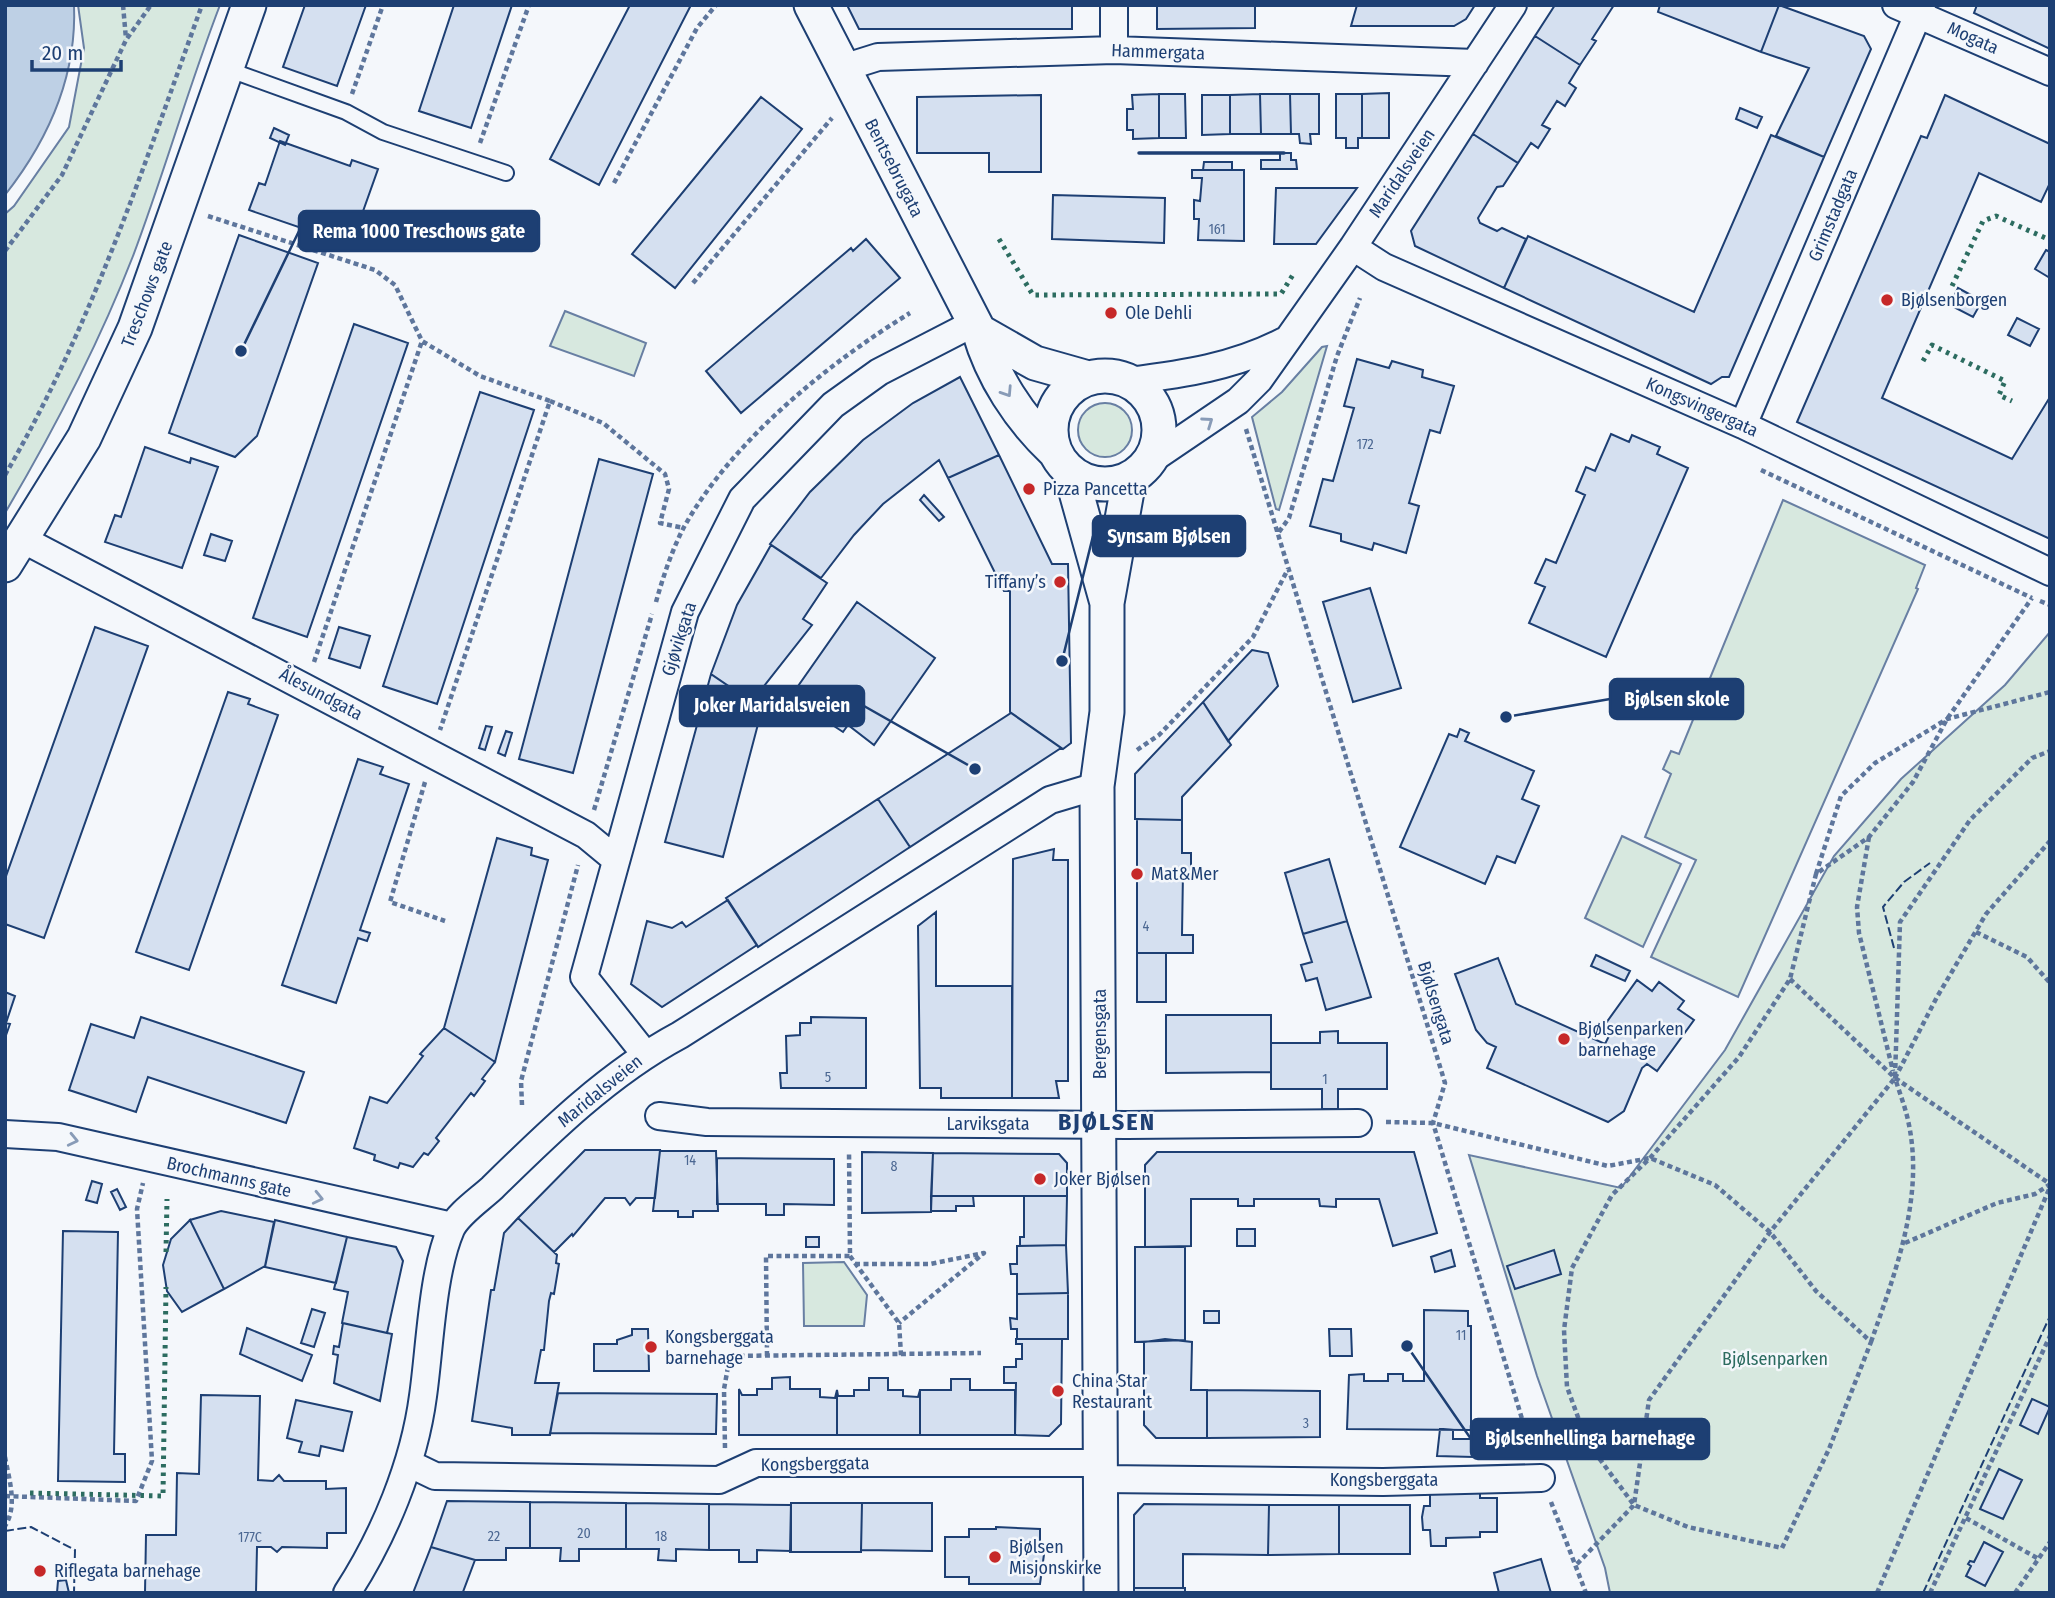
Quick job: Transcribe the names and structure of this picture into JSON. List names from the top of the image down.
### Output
{
  "streets": {
    "street": [
      "Mogata",
      "Hammergata",
      "Bentsebrugata",
      "Maridalsveien",
      "Grimstadgata",
      "Treschows gate",
      "Kongsvingergata",
      "Gjøvikgata",
      "Ålesundgata",
      "Bergensgata",
      "Larviksgata",
      "Brochmanns gate",
      "Kongsberggata"
    ],
    "path": ["Bjølsengata"]
  },
  "crossings": [
    ["Mogata", "Grimstadgata"],
    ["Hammergata", "Bentsebrugata"],
    ["Hammergata", "Maridalsveien"],
    ["Bentsebrugata", "Maridalsveien"],
    ["Bentsebrugata", "Gjøvikgata"],
    ["Bentsebrugata", "Bergensgata"],
    ["Maridalsveien", "Kongsvingergata"],
    ["Maridalsveien", "Gjøvikgata"],
    ["Maridalsveien", "Bergensgata"],
    ["Maridalsveien", "Brochmanns gate"],
    ["Maridalsveien", "Kongsberggata"],
    ["Grimstadgata", "Kongsvingergata"],
    ["Treschows gate", "Ålesundgata"],
    ["Gjøvikgata", "Ålesundgata"],
    ["Bergensgata", "Larviksgata"],
    ["Bergensgata", "Kongsberggata"]
  ],
  "one_way": ["Brochmanns gate"],
  "districts": ["BJØLSEN"],
  "parks": ["Bjølsenparken"],
  "places": [
    "Bjølsenborgen",
    "Ole Dehli",
    "Rema 1000 Treschows gate",
    "Pizza Pancetta",
    "Tiffany’s",
    "Synsam Bjølsen",
    "Bjølsen skole",
    "Joker Maridalsveien",
    "Mat&Mer",
    "Bjølsenparken barnehage",
    "Joker Bjølsen",
    "Bjølsenhellinga barnehage",
    "Kongsberggata barnehage",
    "China Star Restaurant",
    "Bjølsen Misjonskirke",
    "Riflegata barnehage"
  ],
  "house_numbers": [
    "161",
    "172",
    "4",
    "5",
    "1",
    "14",
    "8",
    "11",
    "3",
    "20",
    "22",
    "18",
    "177C"
  ],
  "scale_bar": "20 m"
}
